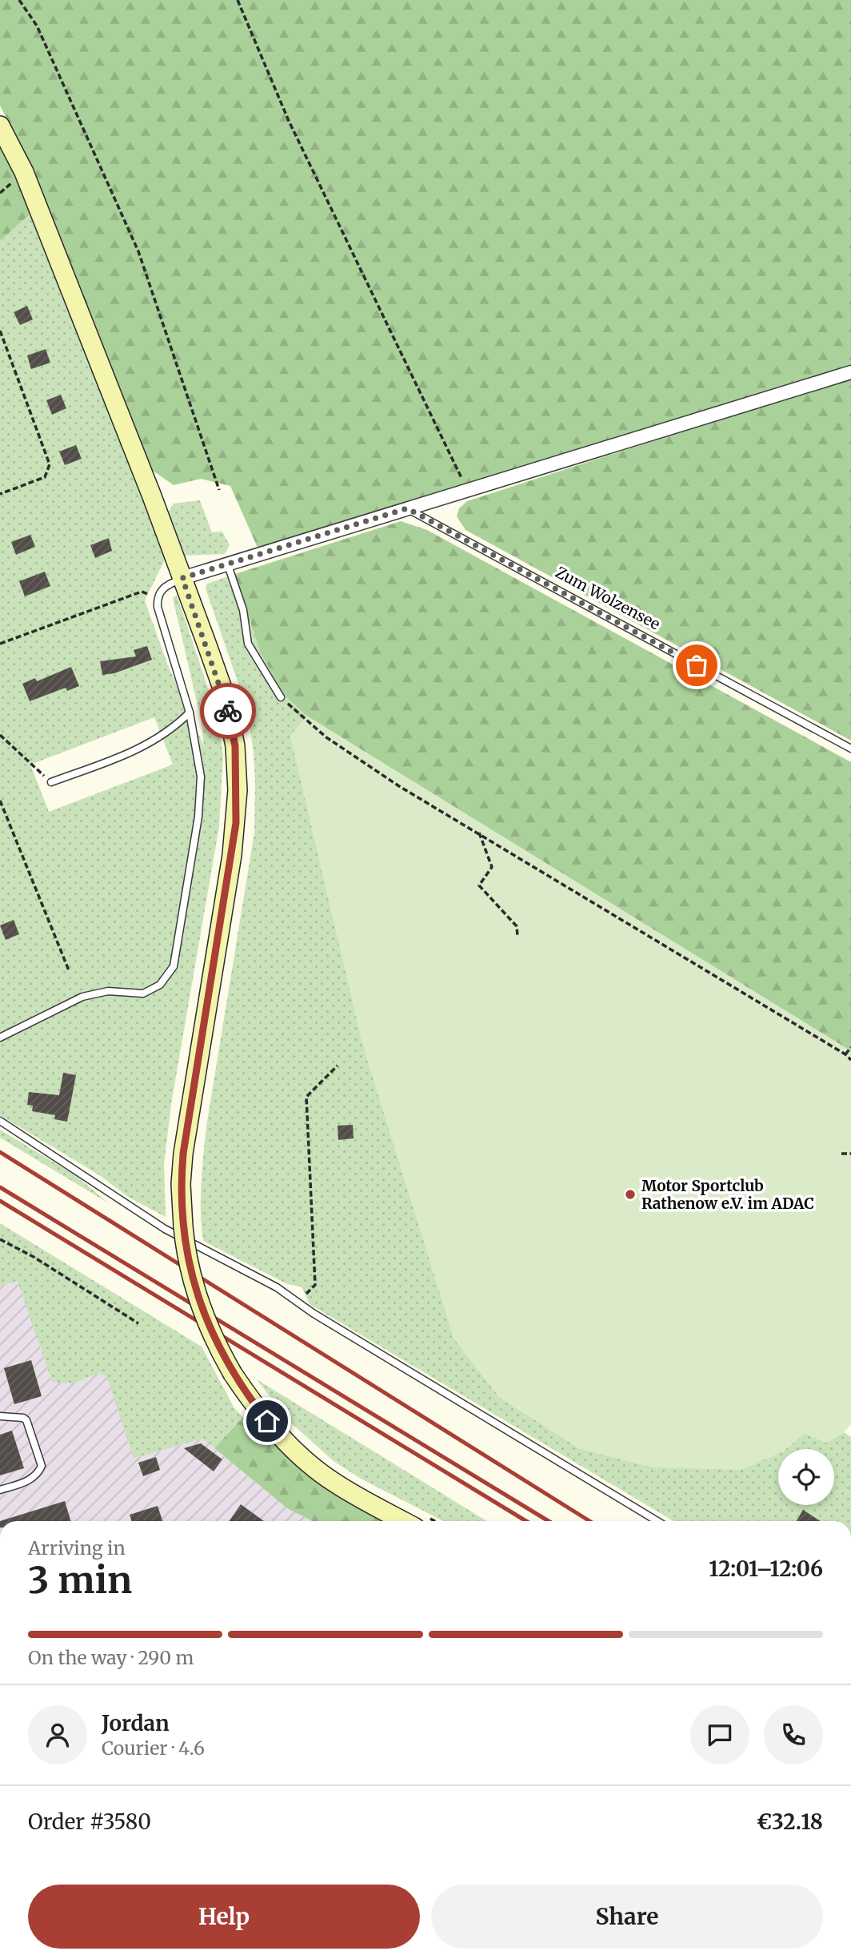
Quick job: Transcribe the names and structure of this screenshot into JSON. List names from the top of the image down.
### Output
{
  "streets": {
    "lane": ["Zum Wolzensee"]
  },
  "places": ["Motor Sportclub Rathenow e.V. im ADAC"],
  "page": {
    "heading": ["3 min", "Arriving in", "12:01–12:06"],
    "panel": [
      "Jordan",
      "Courier · 4.6",
      "Order #3580",
      "€32.18"
    ],
    "bar": "On the way · 290 m",
    "buttons": ["Help", "Share"]
  }
}
